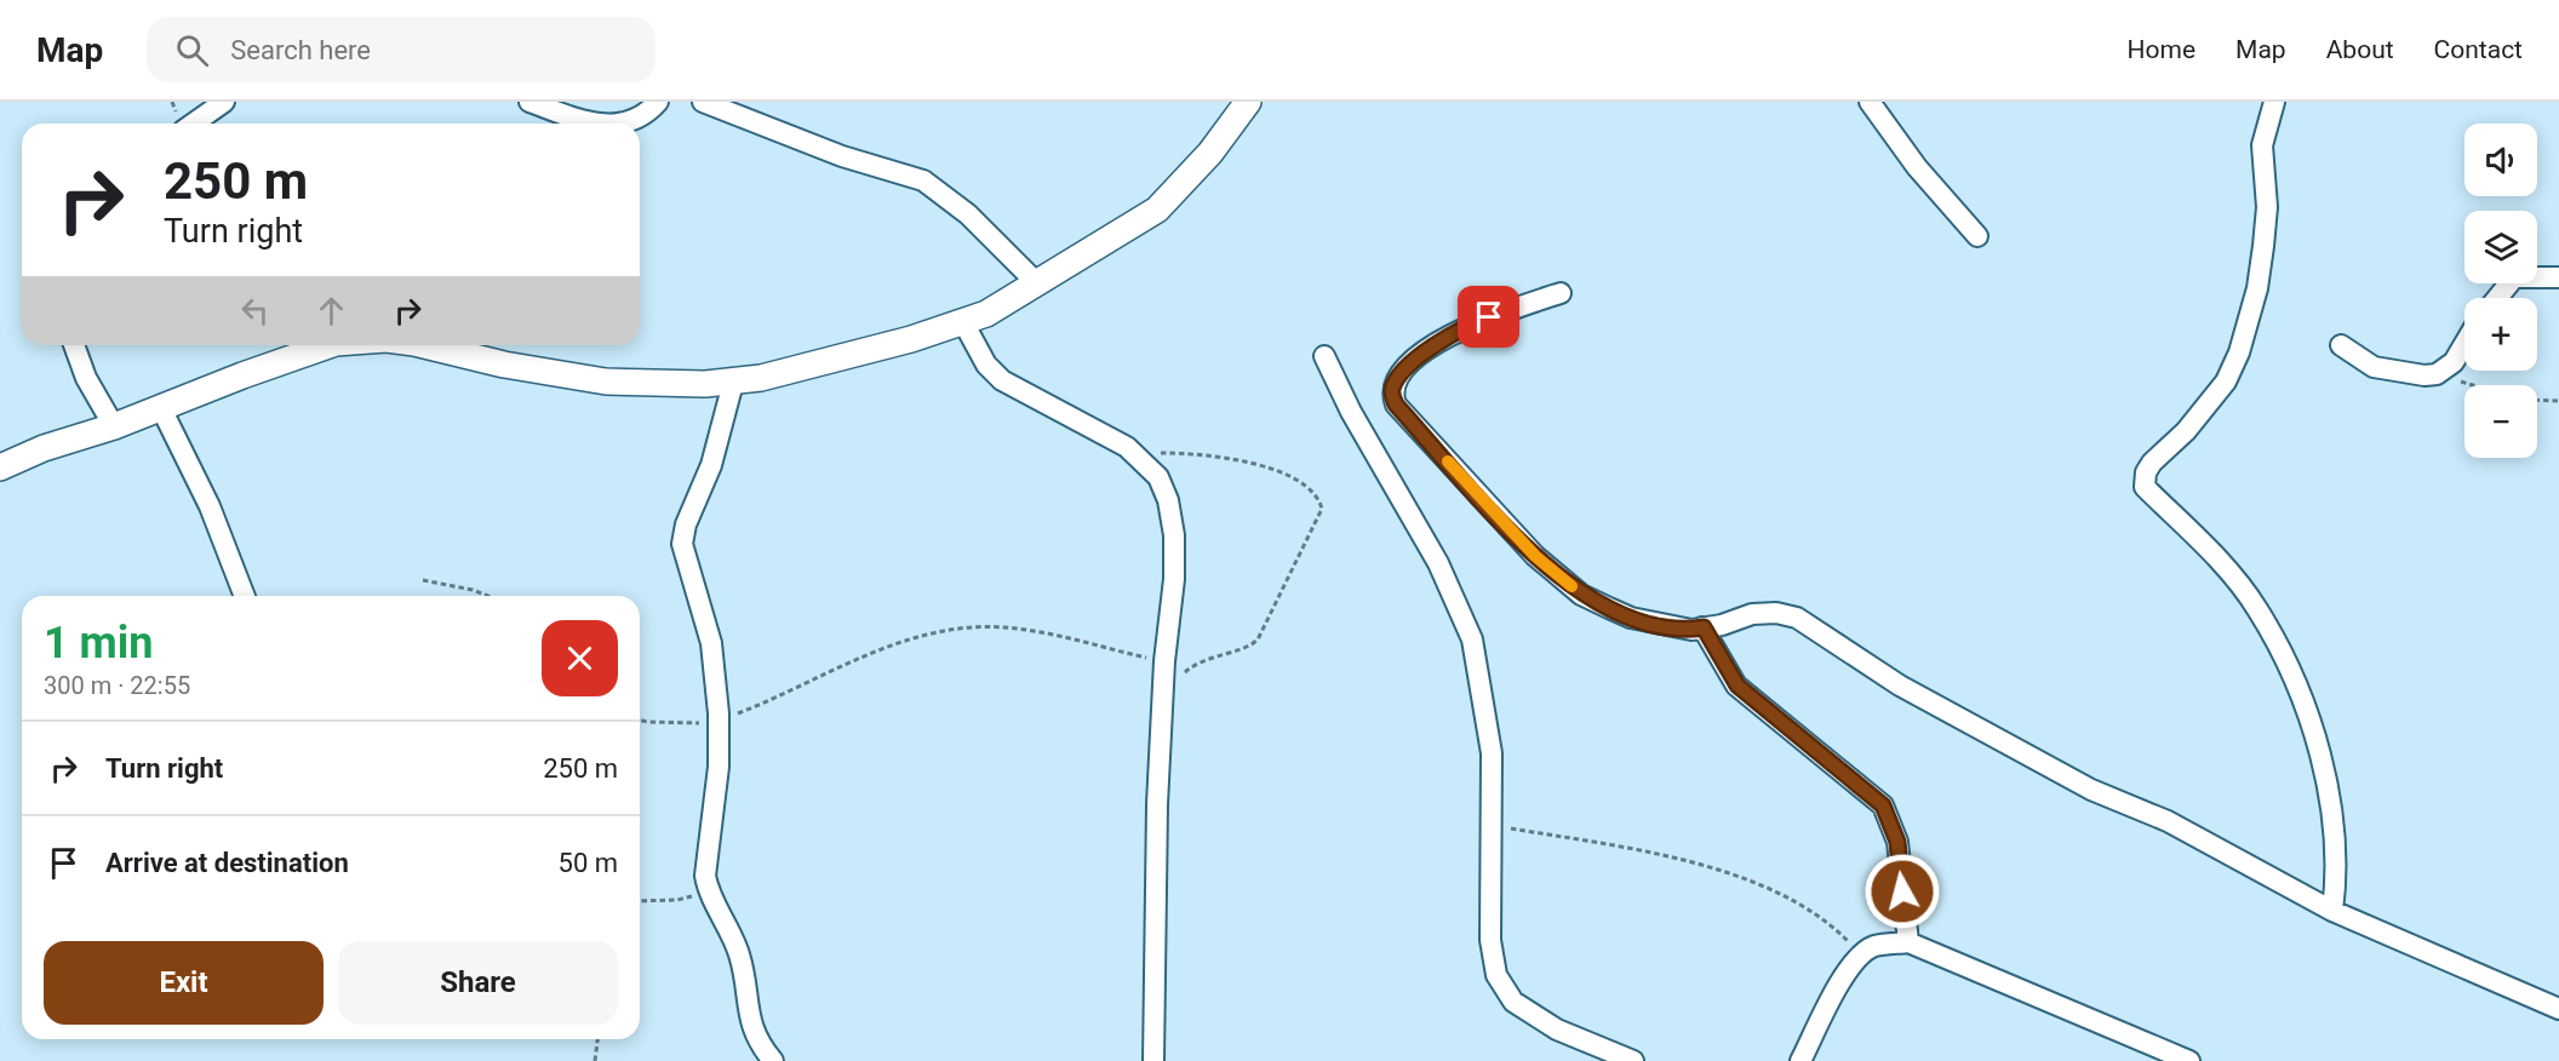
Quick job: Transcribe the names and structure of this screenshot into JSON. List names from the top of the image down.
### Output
{
  "page": {
    "header": "Map",
    "search": "Search here",
    "nav": [
      "Home",
      "Map",
      "About",
      "Contact"
    ],
    "map_buttons": ["+", "−"],
    "turn": ["250 m", "Turn right"],
    "heading": ["1 min", "300 m · 22:55"],
    "list": [
      {
        "name": "Turn right",
        "value": "250 m"
      },
      {
        "name": "Arrive at destination",
        "value": "50 m"
      }
    ],
    "buttons": ["Exit", "Share"]
  }
}
